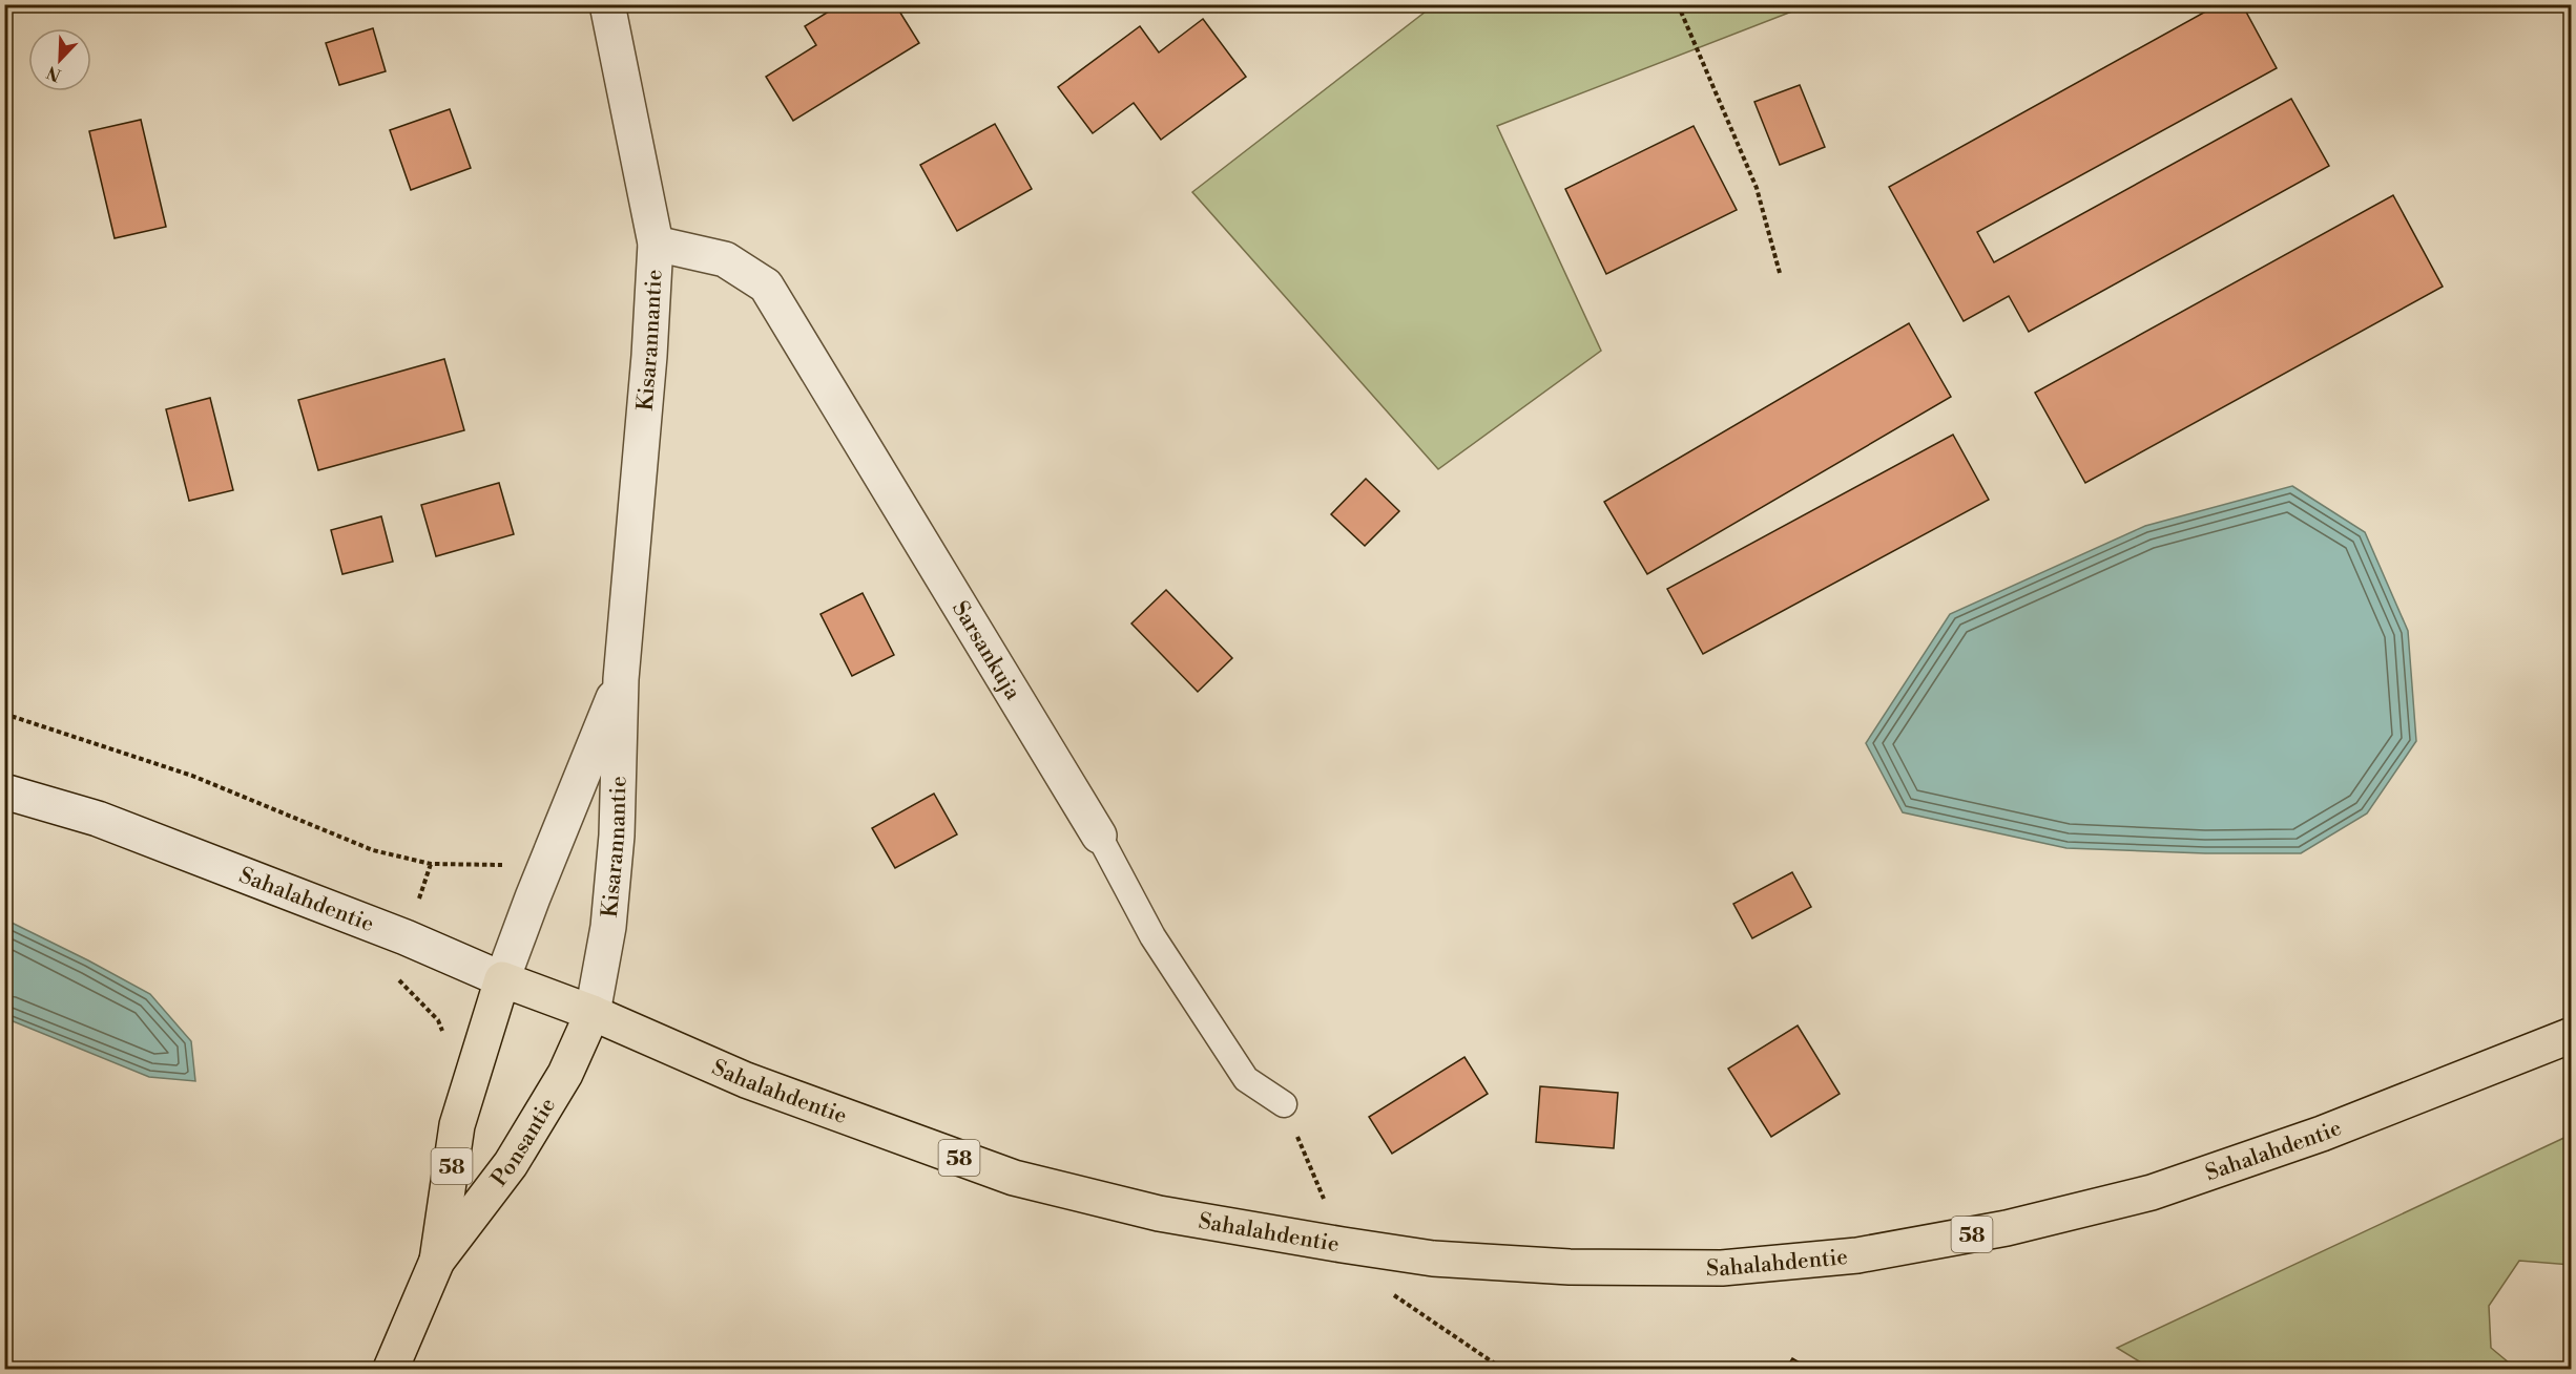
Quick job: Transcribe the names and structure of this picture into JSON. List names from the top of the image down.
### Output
{
  "streets": {
    "main road": ["Sahalahdentie", "Ponsantie", "58"],
    "street": ["Kisarannantie", "Sarsankuja"]
  },
  "crossings": [
    ["Kisarannantie", "Sarsankuja"],
    ["Kisarannantie", "Sahalahdentie"],
    ["Kisarannantie", "Ponsantie"],
    ["Sahalahdentie", "Ponsantie"]
  ],
  "north": "bottom left"
}
